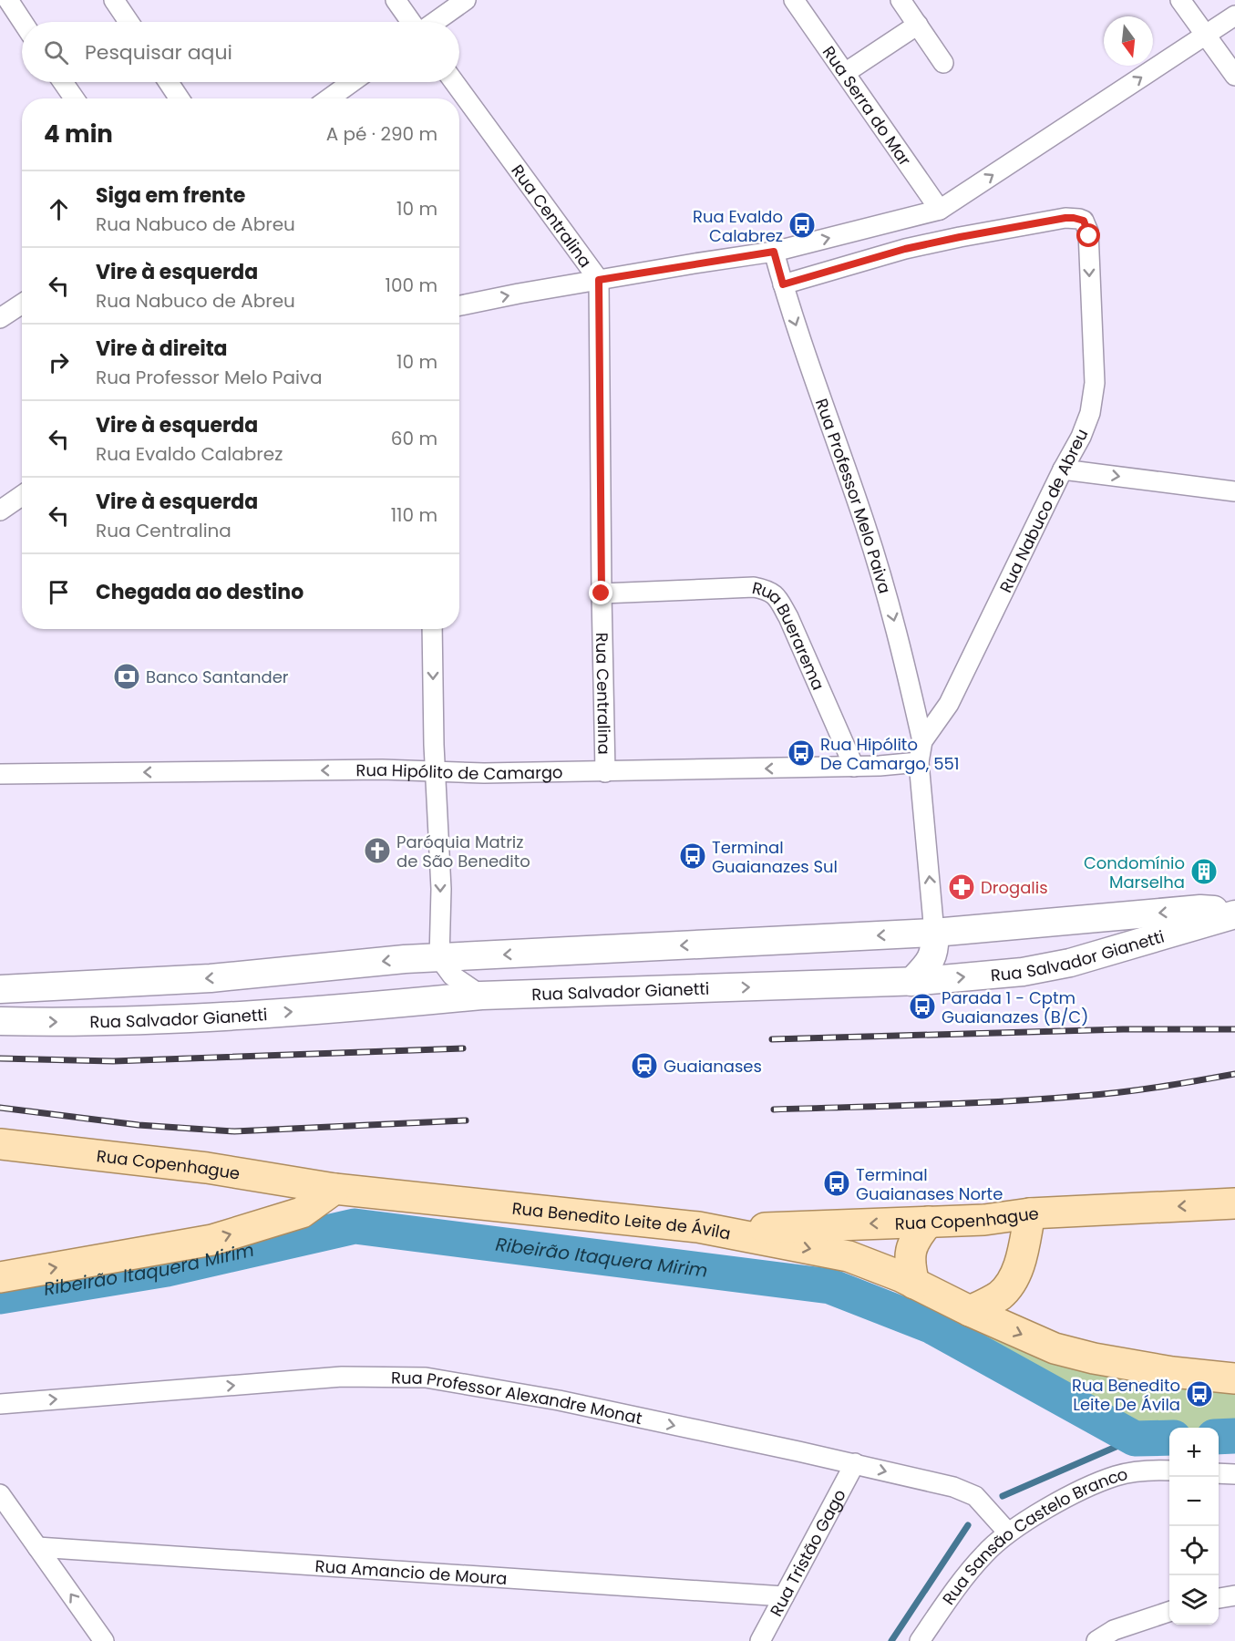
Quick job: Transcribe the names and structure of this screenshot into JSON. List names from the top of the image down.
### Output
{
  "streets": {
    "main road": ["Rua Salvador Gianetti", "Rua Copenhague", "Rua Benedito Leite de Ávila"],
    "street": [
      "Rua Serra do Mar",
      "Rua Centralina",
      "Rua Professor Melo Paiva",
      "Rua Nabuco de Abreu",
      "Rua Buerarema",
      "Rua Hipólito de Camargo",
      "Rua Professor Alexandre Monat",
      "Rua Sansão Castelo Branco",
      "Rua Tristão Gago",
      "Rua Amancio de Moura"
    ]
  },
  "crossings": [
    ["Rua Centralina", "Rua Buerarema"],
    ["Rua Centralina", "Rua Hipólito de Camargo"],
    ["Rua Professor Melo Paiva", "Rua Nabuco de Abreu"],
    ["Rua Nabuco de Abreu", "Rua Hipólito de Camargo"],
    ["Rua Buerarema", "Rua Hipólito de Camargo"],
    ["Rua Copenhague", "Rua Benedito Leite de Ávila"],
    ["Rua Professor Alexandre Monat", "Rua Sansão Castelo Branco"],
    ["Rua Professor Alexandre Monat", "Rua Tristão Gago"],
    ["Rua Tristão Gago", "Rua Amancio de Moura"]
  ],
  "one_way": [
    "Rua Professor Melo Paiva",
    "Rua Hipólito de Camargo",
    "Rua Copenhague",
    "Rua Benedito Leite de Ávila",
    "Rua Professor Alexandre Monat"
  ],
  "water": ["Ribeirão Itaquera Mirim"],
  "places": {
    "bus stop": [
      "Rua Evaldo Calabrez",
      "Rua Hipólito De Camargo, 551",
      "Terminal Guaianazes Sul",
      "Parada 1 - Cptm Guaianazes (B/C)",
      "Terminal Guaianases Norte",
      "Rua Benedito Leite De Ávila"
    ],
    "bank": ["Banco Santander"],
    "church": ["Paróquia Matriz de São Benedito"],
    "building": ["Condomínio Marselha"],
    "pharmacy": ["Drogalis"],
    "station": ["Guaianases"]
  },
  "north": "bottom",
  "page": {
    "search": "Pesquisar aqui",
    "heading": ["4 min", "A pé · 290 m"],
    "list": [
      ["Siga em frente", "Rua Nabuco de Abreu", "10 m"],
      ["Vire à esquerda", "Rua Nabuco de Abreu", "100 m"],
      ["Vire à direita", "Rua Professor Melo Paiva", "10 m"],
      ["Vire à esquerda", "Rua Evaldo Calabrez", "60 m"],
      ["Vire à esquerda", "Rua Centralina", "110 m"],
      "Chegada ao destino"
    ],
    "map_buttons": ["+", "−"]
  }
}
